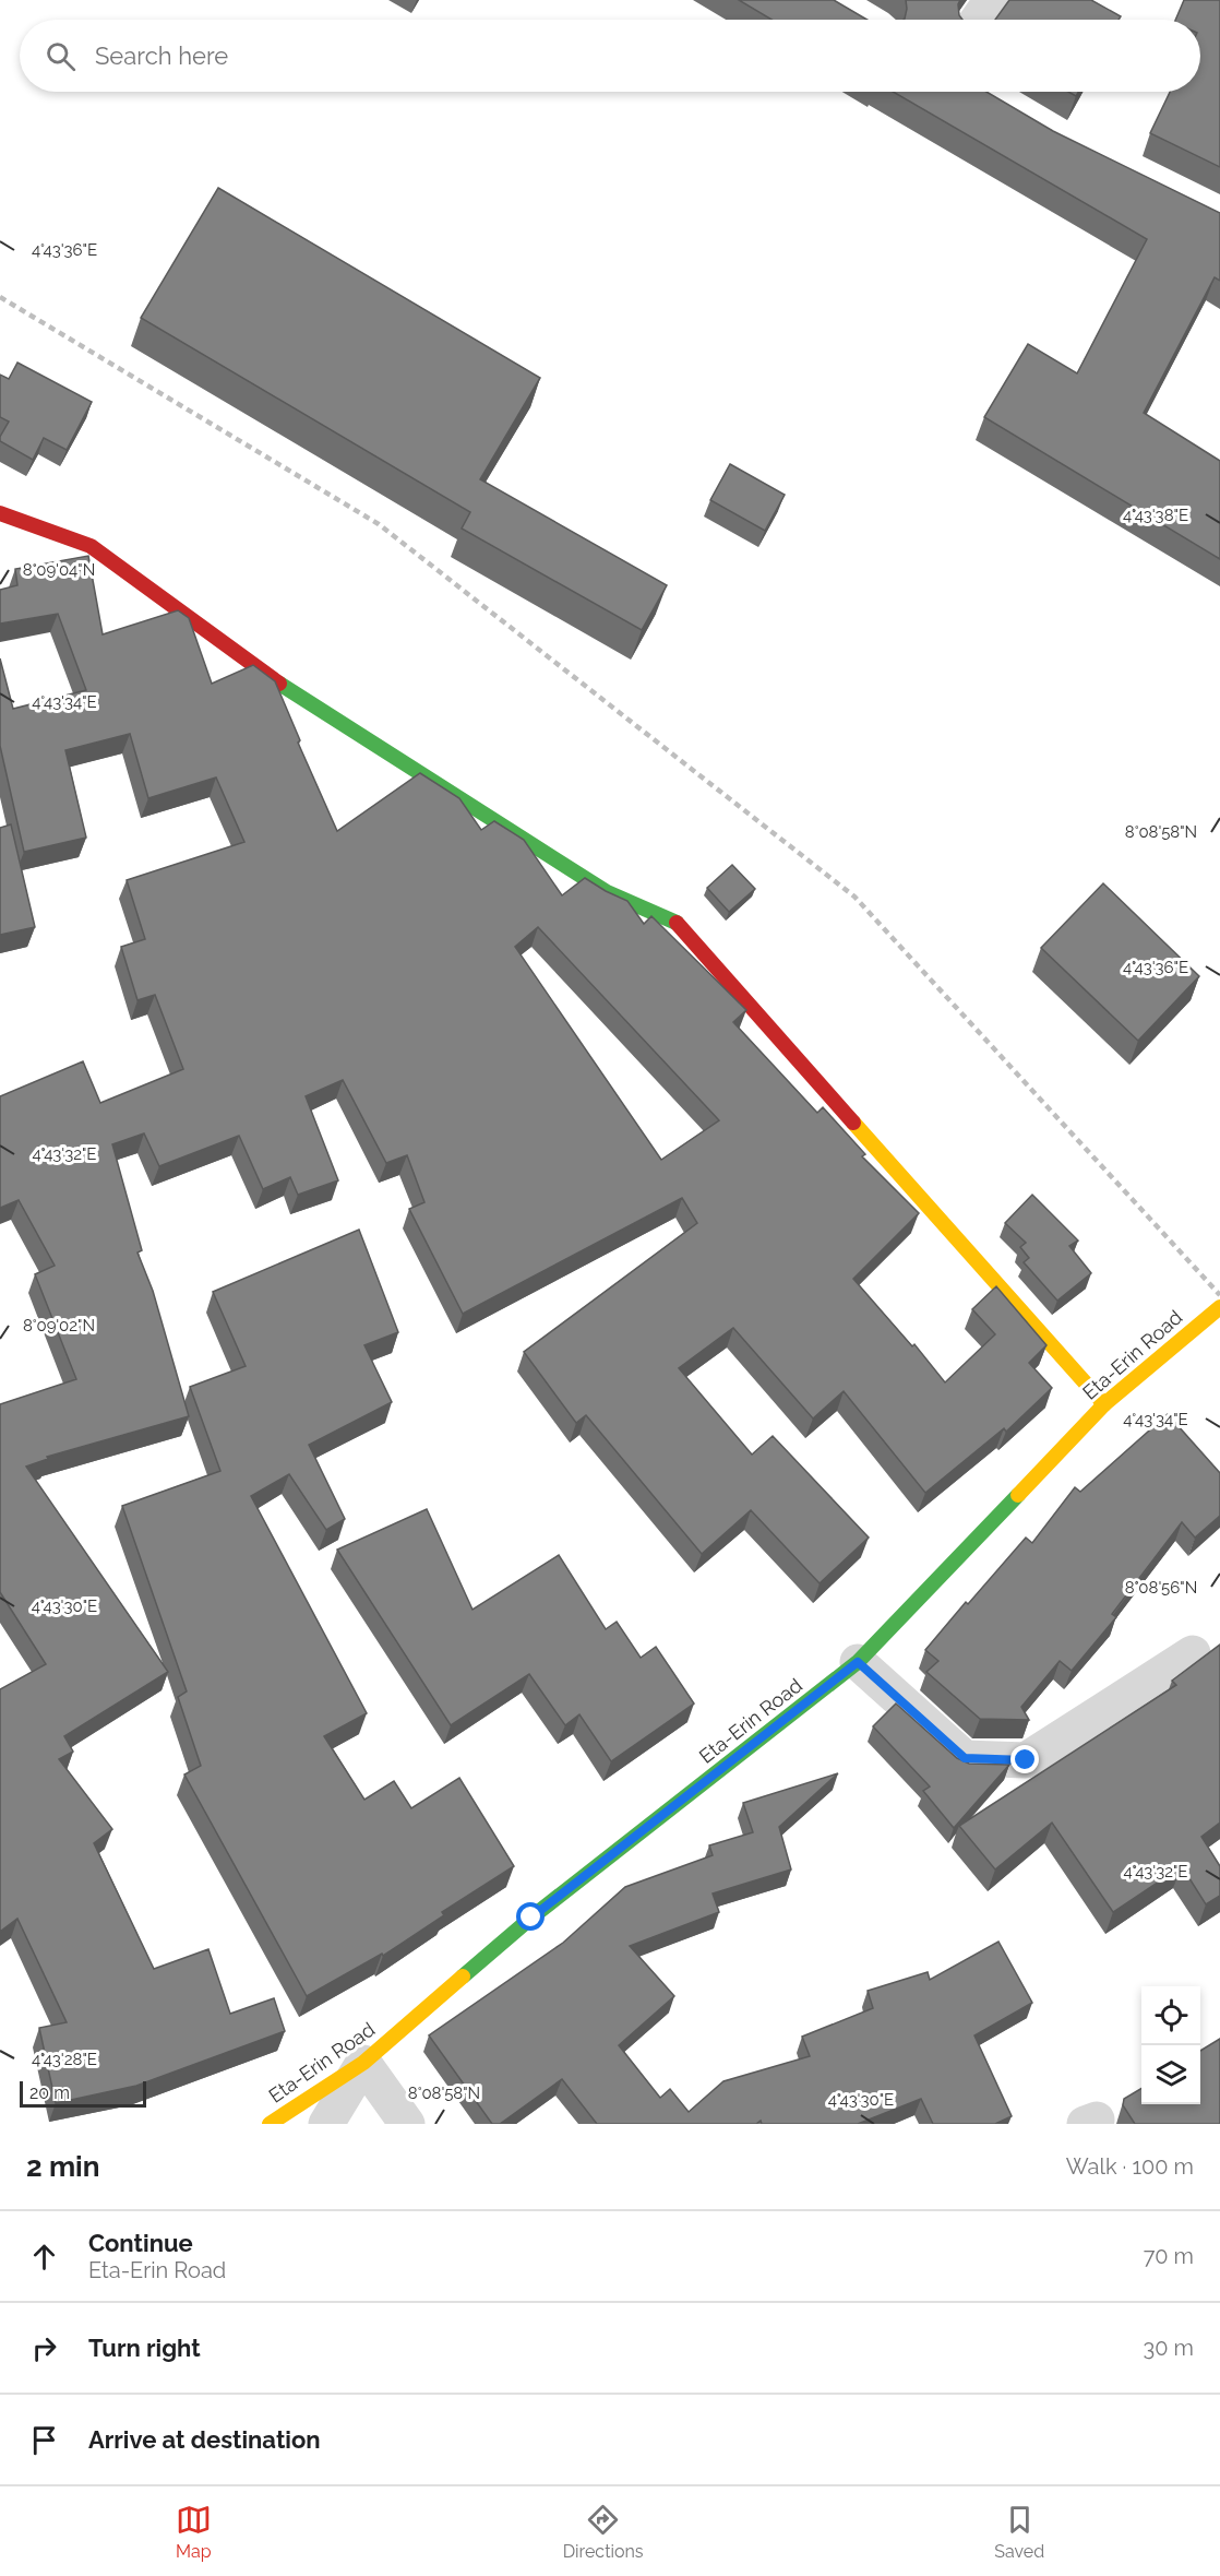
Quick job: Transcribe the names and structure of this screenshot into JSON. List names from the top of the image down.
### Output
{
  "streets": {
    "street": ["Eta-Erin Road"]
  },
  "scale_bar": "20 m",
  "page": {
    "search": "Search here",
    "scale": "20 m",
    "heading": ["2 min", "Walk · 100 m"],
    "list": [
      ["Continue", "Eta-Erin Road", "70 m"],
      ["Turn right", "30 m"],
      "Arrive at destination"
    ],
    "nav": ["Map", "Directions", "Saved"]
  },
  "coordinates": [
    "4°43'36\"E",
    "4°43'38\"E",
    "8°09'04\"N",
    "4°43'34\"E",
    "8°08'58\"N",
    "4°43'32\"E",
    "8°09'02\"N",
    "8°08'56\"N",
    "4°43'30\"E",
    "4°43'28\"E"
  ]
}
